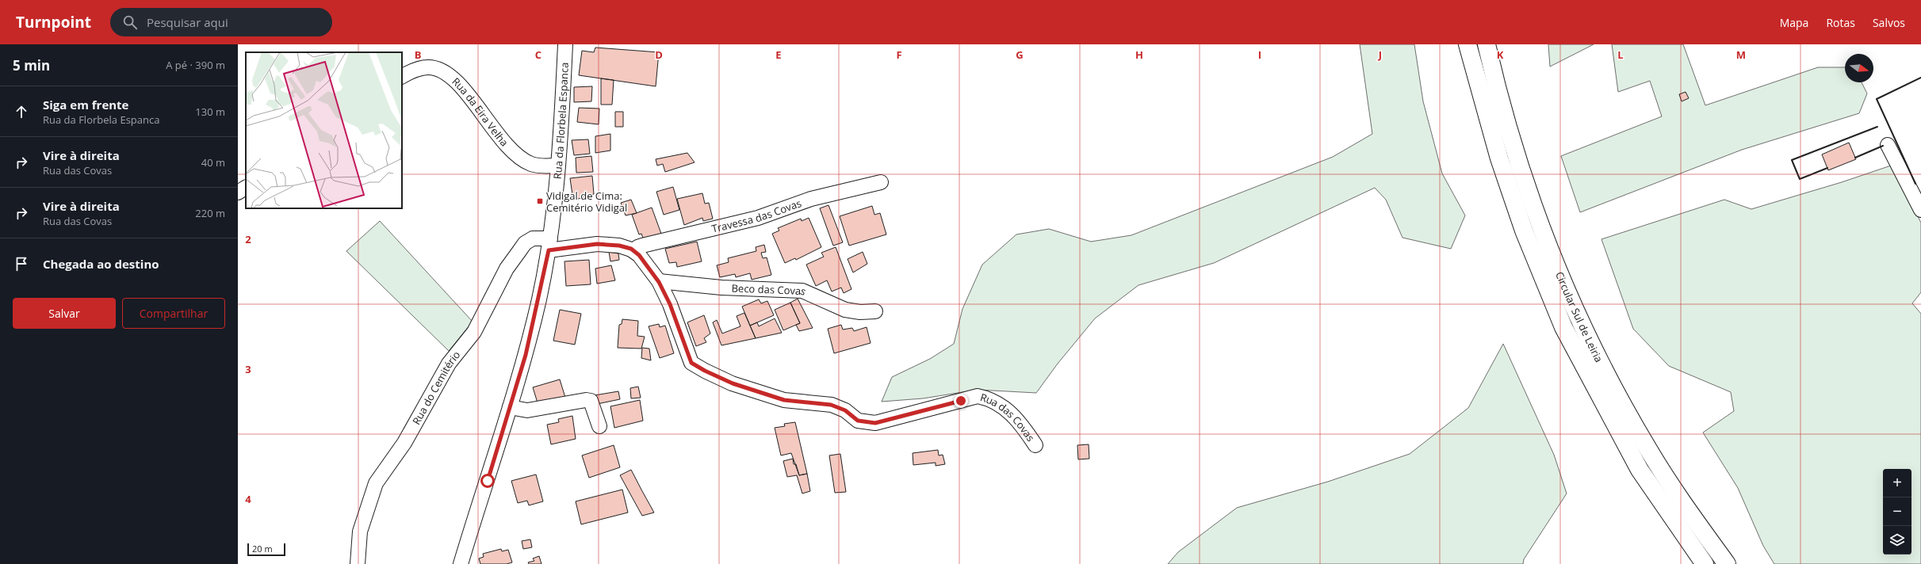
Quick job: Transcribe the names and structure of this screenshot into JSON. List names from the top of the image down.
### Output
{
  "streets": {
    "highway": ["Circular Sul de Leiria"],
    "street": [
      "Rua da Eira Velha",
      "Rua da Florbela Espanca",
      "Travessa das Covas",
      "Beco das Covas",
      "Rua do Cemitério",
      "Rua das Covas"
    ]
  },
  "crossings": [
    ["Rua da Eira Velha", "Rua da Florbela Espanca"],
    ["Rua da Florbela Espanca", "Rua do Cemitério"],
    ["Rua da Florbela Espanca", "Rua das Covas"],
    ["Travessa das Covas", "Rua das Covas"],
    ["Beco das Covas", "Rua das Covas"],
    ["Rua do Cemitério", "Rua das Covas"]
  ],
  "places": {
    "transit": ["Vidigal de Cima: Cemitério Vidigal"]
  },
  "scale_bar": "20 m",
  "north": "right",
  "page": {
    "header": "Turnpoint",
    "search": "Pesquisar aqui",
    "nav": ["Mapa", "Rotas", "Salvos"],
    "heading": ["5 min", "A pé · 390 m"],
    "list": [
      ["Siga em frente", "Rua da Florbela Espanca", "130 m"],
      ["Vire à direita", "Rua das Covas", "40 m"],
      ["Vire à direita", "Rua das Covas", "220 m"],
      "Chegada ao destino"
    ],
    "buttons": ["Salvar", "Compartilhar"],
    "map_buttons": ["+", "−"],
    "scale": "20 m"
  },
  "grid": {
    "columns": [
      "B",
      "C",
      "D",
      "E",
      "F",
      "G",
      "H",
      "I",
      "J",
      "K",
      "L",
      "M"
    ],
    "rows": ["2", "3", "4"]
  }
}
